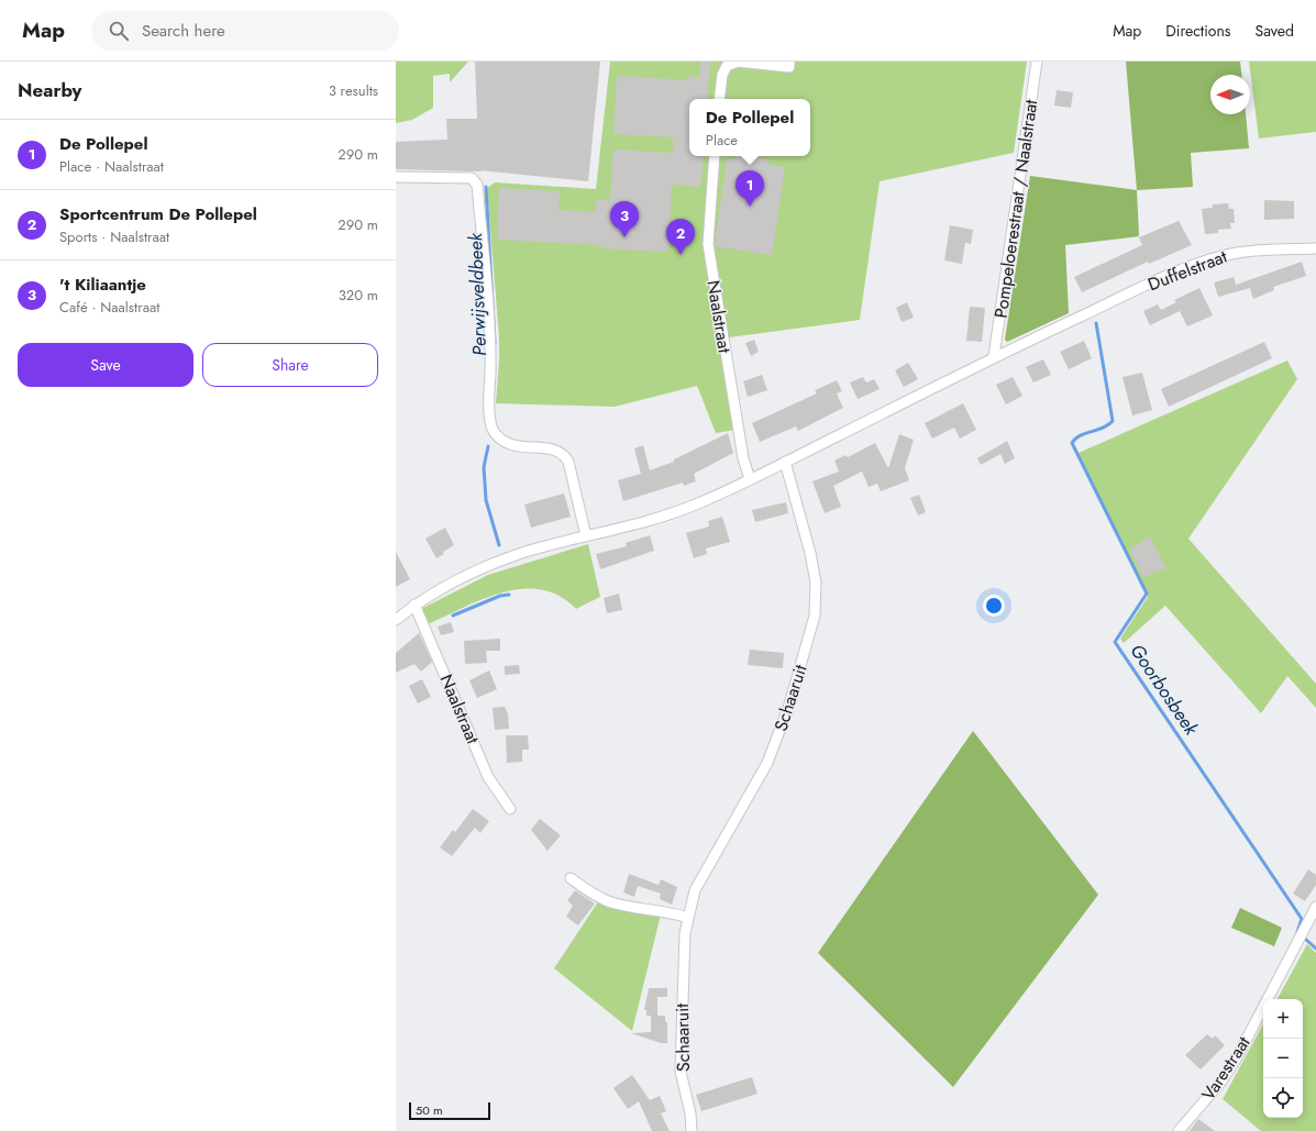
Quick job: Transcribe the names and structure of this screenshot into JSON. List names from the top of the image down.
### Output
{
  "streets": {
    "street": [
      "Pompeloerestraat / Naalstraat",
      "Duffelstraat",
      "Naalstraat",
      "Schaaruit",
      "Varestraat"
    ]
  },
  "crossings": [
    ["Pompeloerestraat / Naalstraat", "Duffelstraat"]
  ],
  "water": ["Perwijsveldbeek", "Goorbosbeek"],
  "scale_bar": "50 m",
  "north": "left",
  "page": {
    "header": "Map",
    "search": "Search here",
    "nav": ["Map", "Directions", "Saved"],
    "heading": ["Nearby", "3 results"],
    "popup": ["De Pollepel", "Place"],
    "list": [
      {
        "mark": "1",
        "name": "De Pollepel",
        "note": "Place · Naalstraat",
        "value": "290 m"
      },
      {
        "mark": "2",
        "name": "Sportcentrum De Pollepel",
        "note": "Sports · Naalstraat",
        "value": "290 m"
      },
      {
        "mark": "3",
        "name": "'t Kiliaantje",
        "note": "Café · Naalstraat",
        "value": "320 m"
      }
    ],
    "pins": ["1", "3", "2"],
    "buttons": ["Save", "Share"],
    "map_buttons": ["+", "−"],
    "scale": "50 m"
  }
}
